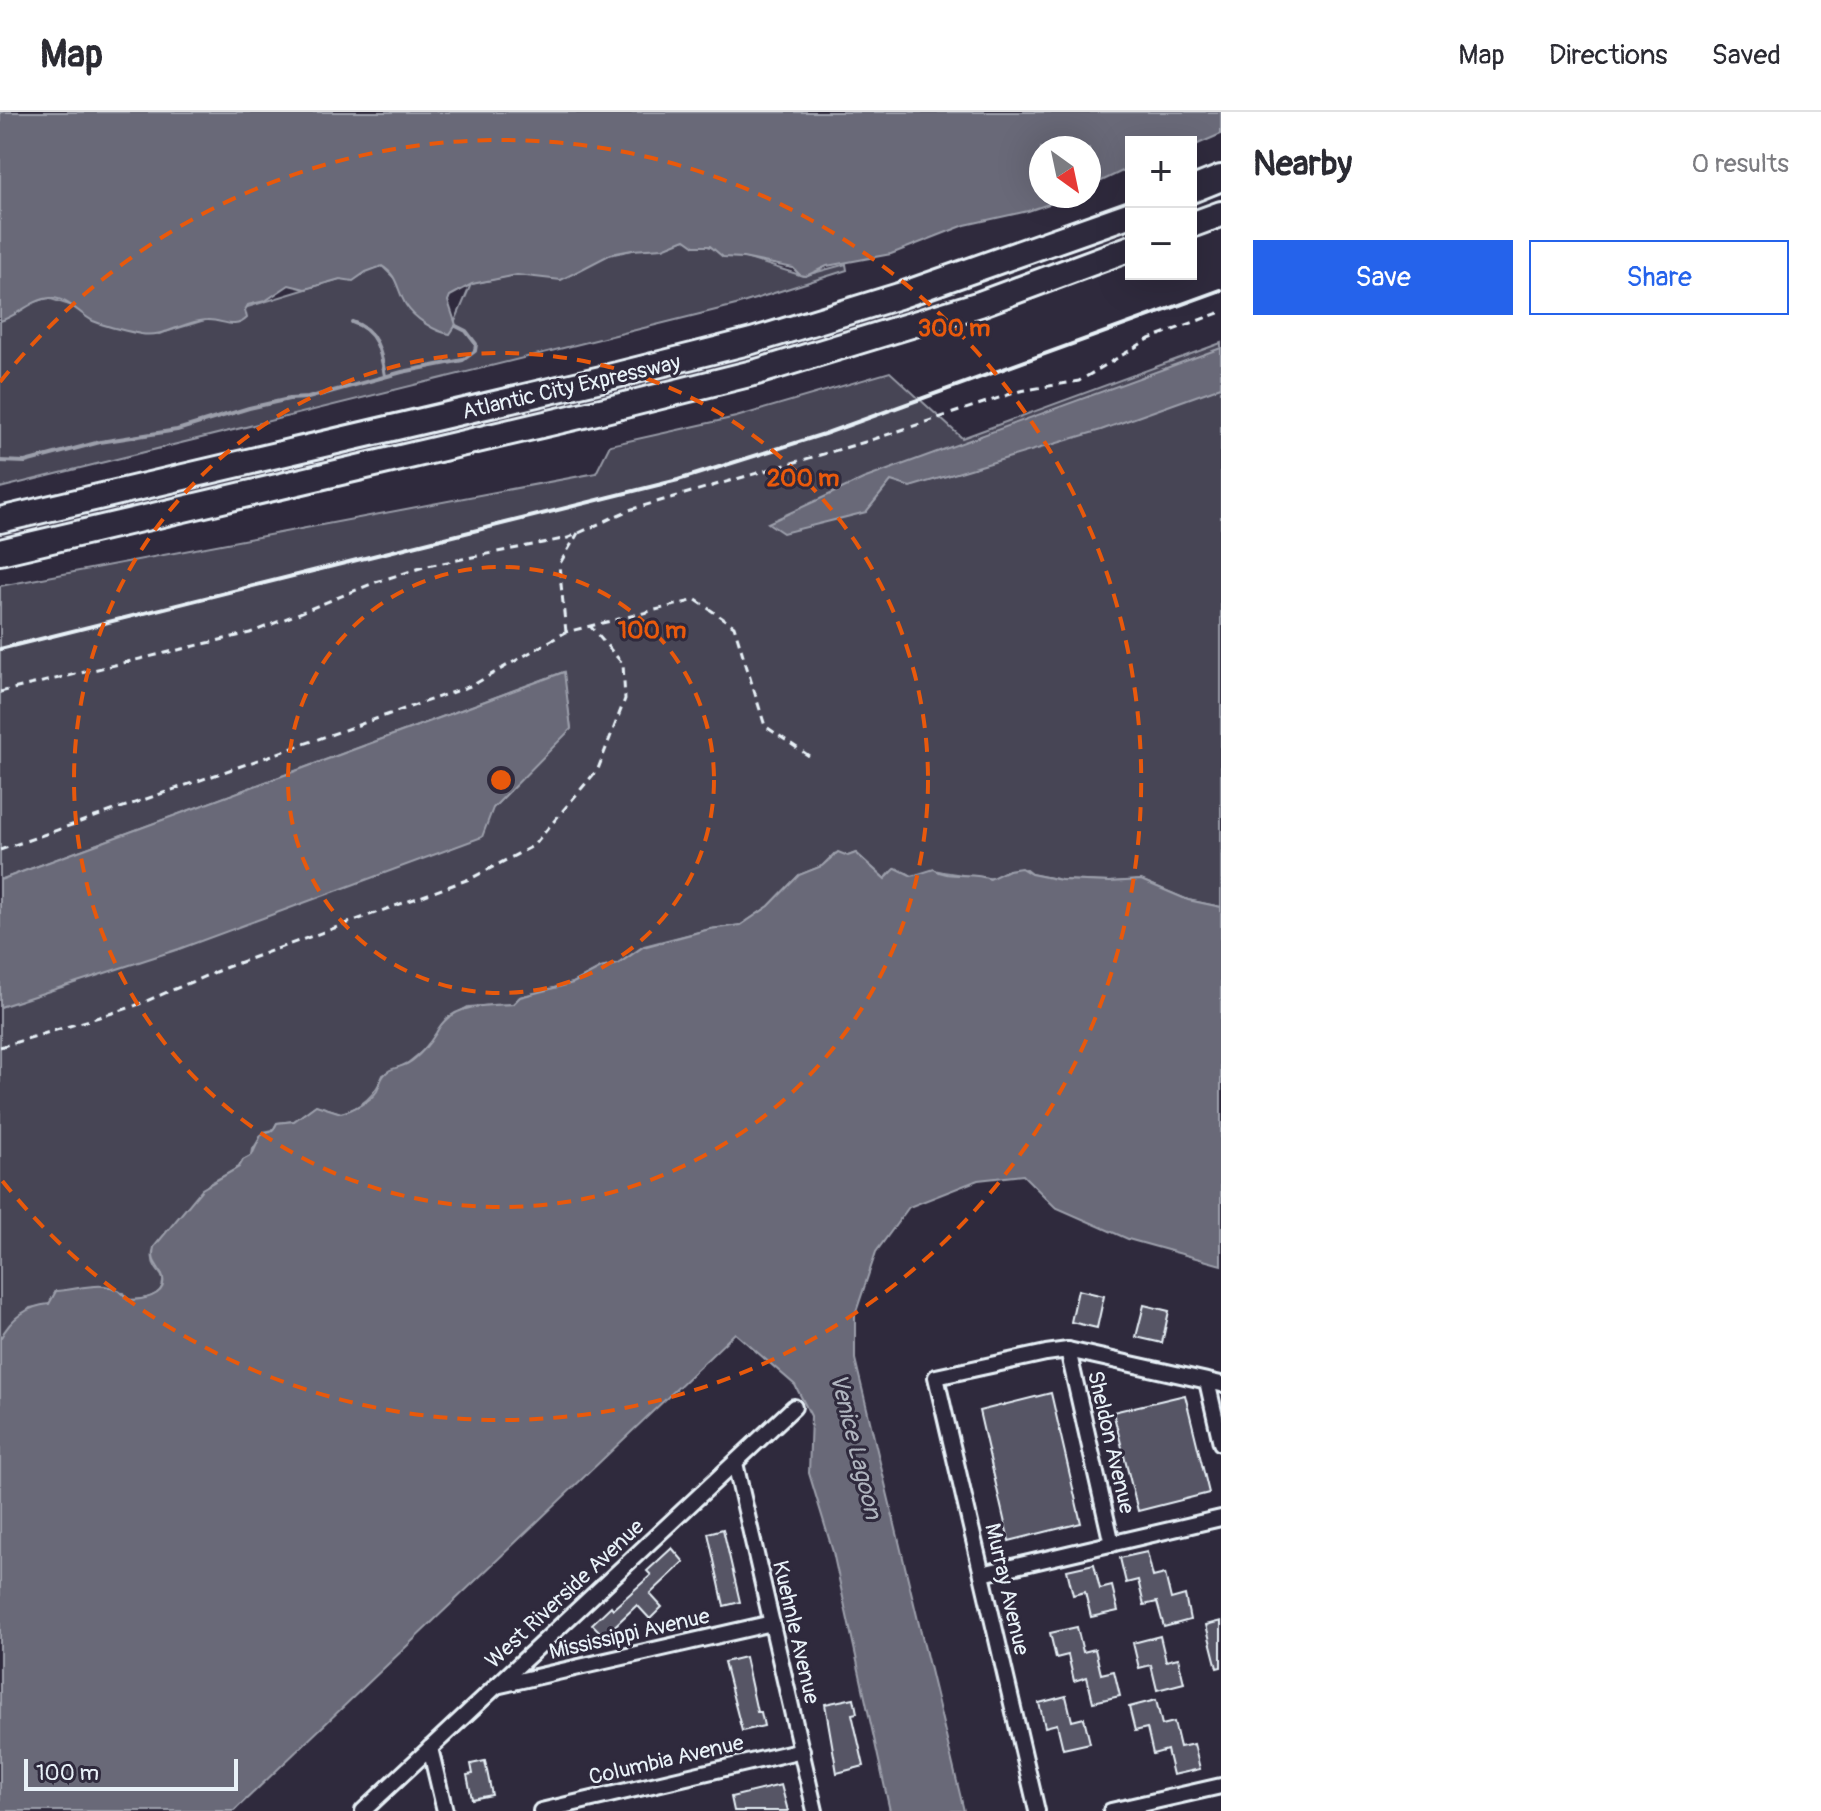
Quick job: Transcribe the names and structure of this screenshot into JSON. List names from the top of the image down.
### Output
{
  "streets": {
    "highway": ["Atlantic City Expressway"],
    "street": [
      "Sheldon Avenue",
      "Murray Avenue",
      "West Riverside Avenue",
      "Kuehnle Avenue",
      "Mississippi Avenue",
      "Columbia Avenue"
    ]
  },
  "crossings": [
    ["Sheldon Avenue", "Murray Avenue"],
    ["West Riverside Avenue", "Kuehnle Avenue"],
    ["West Riverside Avenue", "Mississippi Avenue"],
    ["Kuehnle Avenue", "Mississippi Avenue"],
    ["Kuehnle Avenue", "Columbia Avenue"]
  ],
  "water": ["Venice Lagoon"],
  "scale_bar": "100 m",
  "north": "bottom right",
  "page": {
    "header": "Map",
    "nav": ["Map", "Directions", "Saved"],
    "heading": ["Nearby", "0 results"],
    "map_buttons": ["+", "−"],
    "buttons": ["Save", "Share"],
    "scale": "100 m"
  },
  "rings": ["300 m", "200 m", "100 m"]
}
